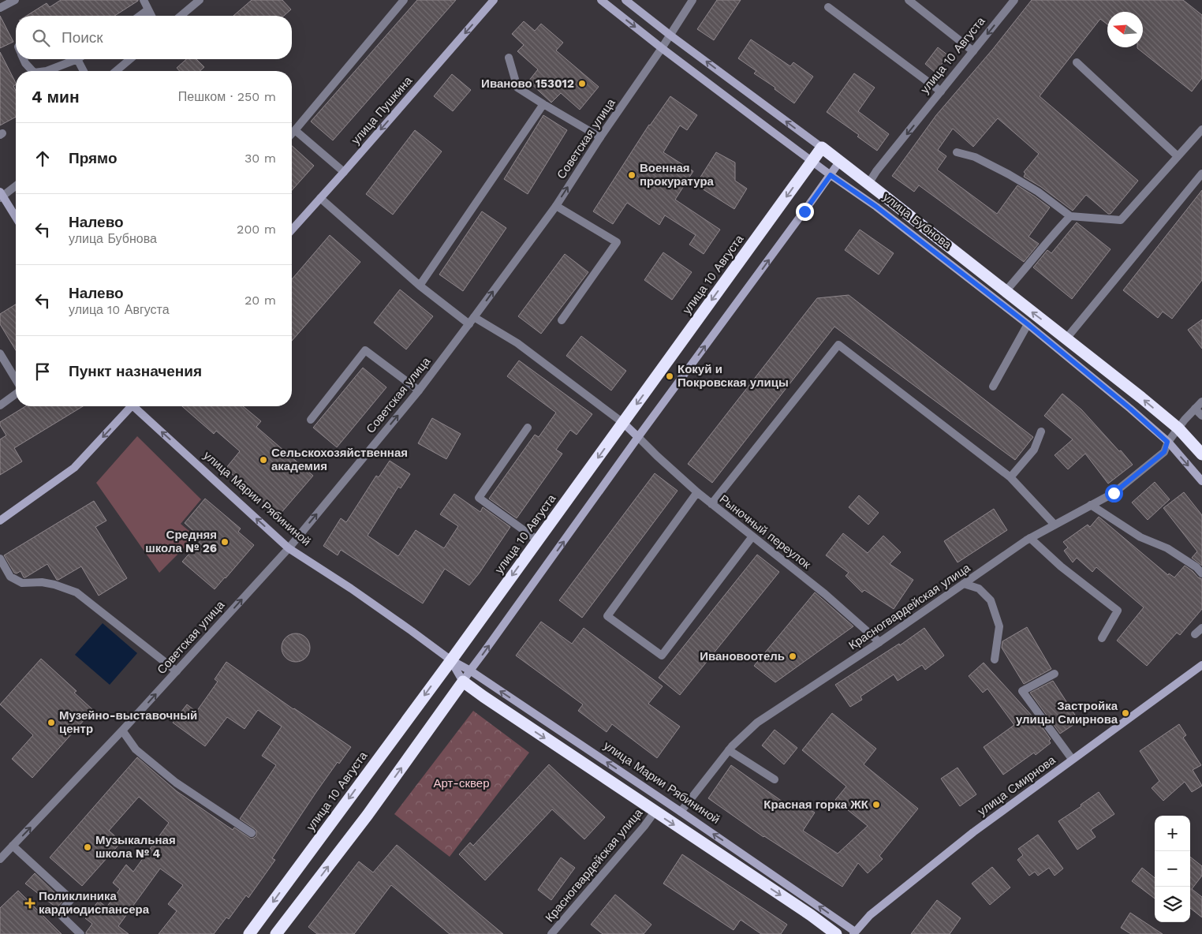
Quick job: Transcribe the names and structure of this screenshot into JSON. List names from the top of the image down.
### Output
{
  "streets": {
    "highway": ["улица 10 Августа", "улица Бубнова", "улица Марии Рябининой"],
    "main road": ["улица Пушкина", "улица Смирнова"],
    "street": ["Советская улица", "Рыночный переулок", "Красногвардейская улица"]
  },
  "crossings": [
    ["улица 10 Августа", "улица Бубнова"],
    ["улица 10 Августа", "улица Марии Рябининой"],
    ["Советская улица", "улица Бубнова"],
    ["Советская улица", "улица Марии Рябининой"],
    ["улица Бубнова", "Красногвардейская улица"],
    ["улица Марии Рябининой", "Красногвардейская улица"],
    ["улица Марии Рябининой", "улица Смирнова"],
    ["Рыночный переулок", "Красногвардейская улица"]
  ],
  "one_way": ["улица 10 Августа", "улица Пушкина", "Советская улица"],
  "parks": ["Арт-сквер"],
  "places": {
    "other": [
      "Иваново 153012",
      "Военная прокуратура",
      "Кокуй и Покровская улицы",
      "Сельскохозяйственная академия",
      "Средняя школа № 26",
      "Ивановоотель",
      "Застройка улицы Смирнова",
      "Музейно-выставочный центр",
      "Красная горка ЖК",
      "Музыкальная школа № 4"
    ],
    "health": ["Поликлиника кардиодиспансера"]
  },
  "north": "left",
  "page": {
    "search": "Поиск",
    "heading": ["4 мин", "Пешком · 250 m"],
    "list": [
      ["Прямо", "30 m"],
      ["Налево", "улица Бубнова", "200 m"],
      ["Налево", "улица 10 Августа", "20 m"],
      "Пункт назначения"
    ],
    "map_buttons": ["+", "−"]
  }
}
